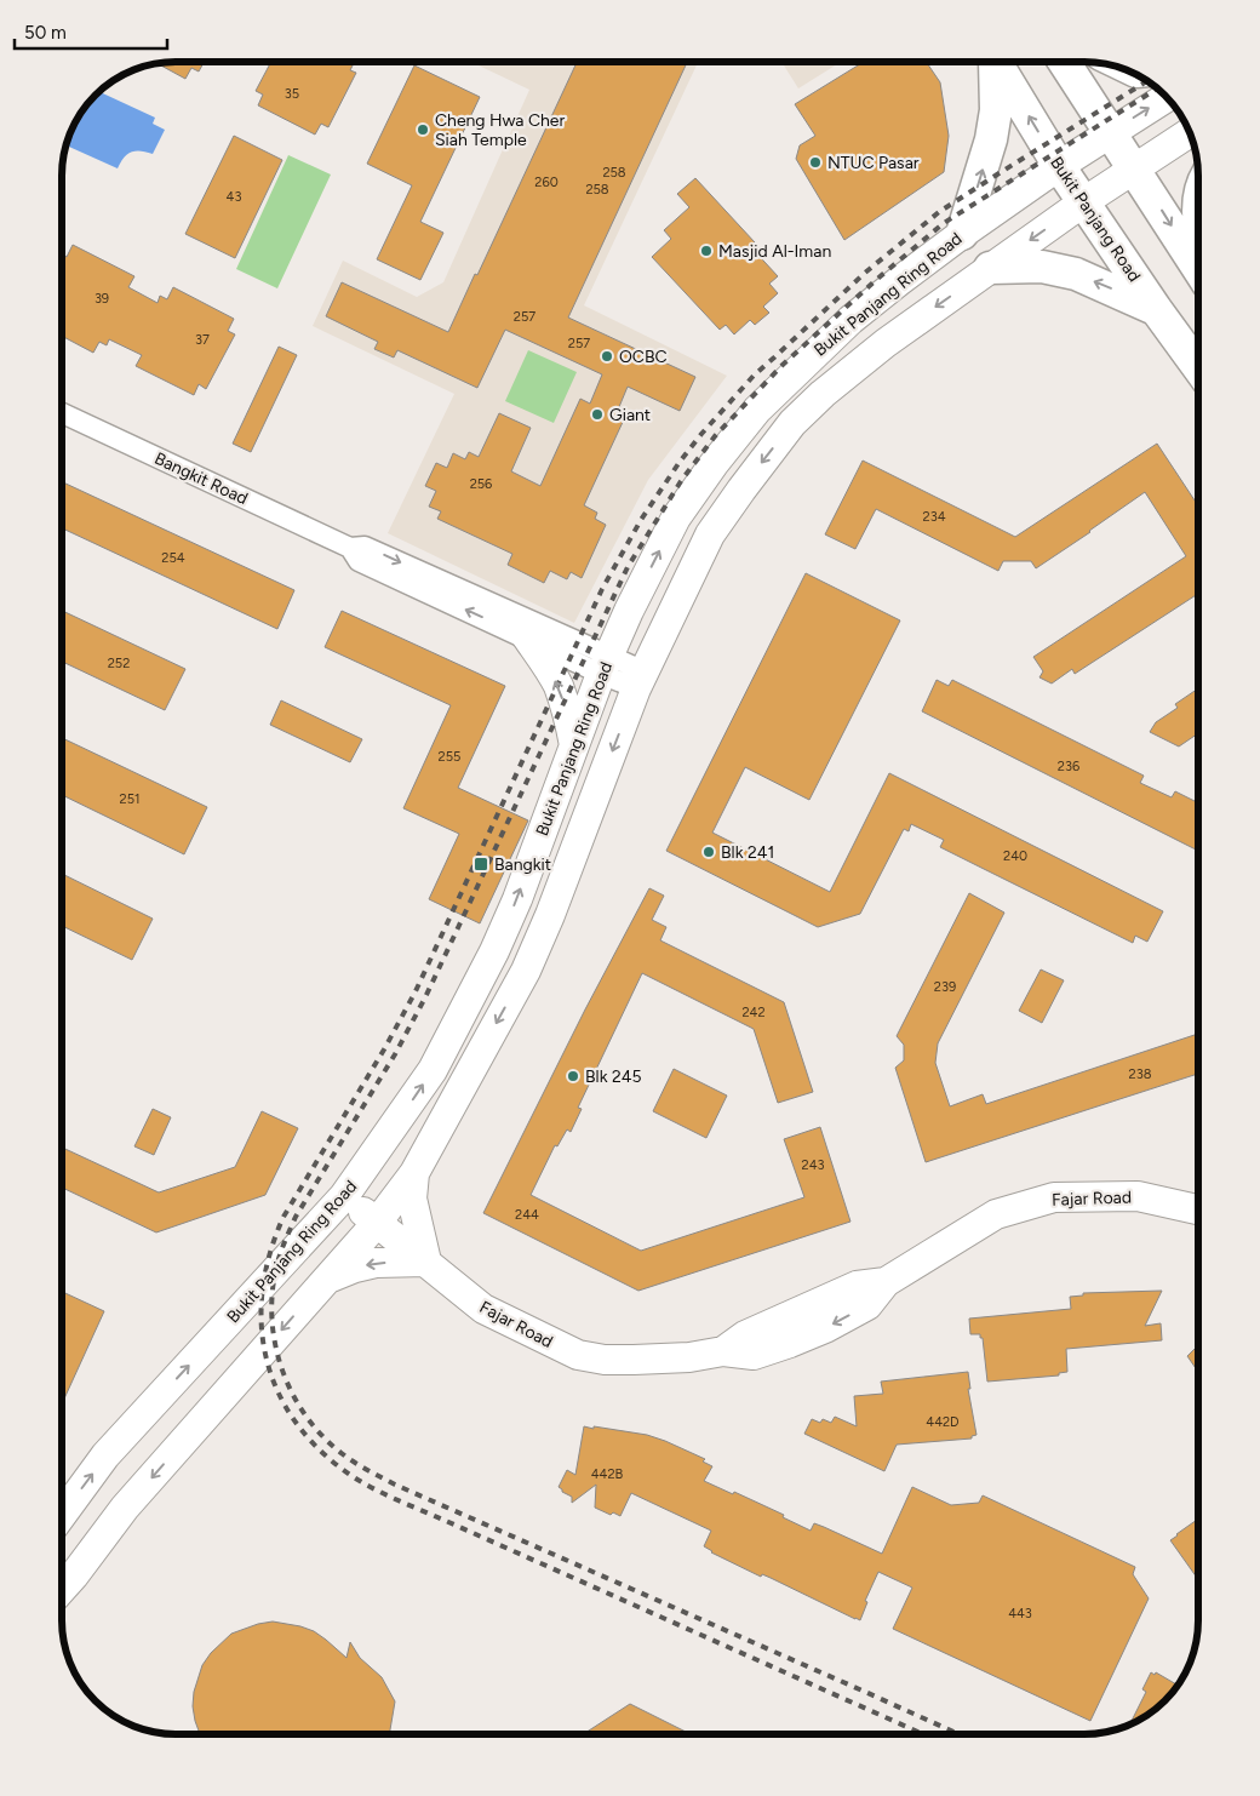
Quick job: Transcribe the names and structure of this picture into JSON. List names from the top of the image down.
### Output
{
  "streets": {
    "main road": ["Bukit Panjang Road", "Bukit Panjang Ring Road", "Fajar Road"],
    "street": ["Bangkit Road"]
  },
  "crossings": [
    ["Bukit Panjang Road", "Bukit Panjang Ring Road"],
    ["Bukit Panjang Ring Road", "Bangkit Road"],
    ["Bukit Panjang Ring Road", "Fajar Road"]
  ],
  "places": {
    "other": [
      "Cheng Hwa Cher Siah Temple",
      "NTUC Pasar",
      "Masjid Al-Iman",
      "OCBC",
      "Giant",
      "Blk 241",
      "Blk 245"
    ],
    "transit": ["Bangkit"]
  },
  "house_numbers": [
    "35",
    "258",
    "260",
    "258",
    "43",
    "39",
    "257",
    "37",
    "257",
    "256",
    "234",
    "254",
    "252",
    "255",
    "236",
    "251",
    "240",
    "239",
    "242",
    "238",
    "243",
    "244",
    "442D",
    "442B",
    "443"
  ],
  "scale_bar": "50 m"
}
